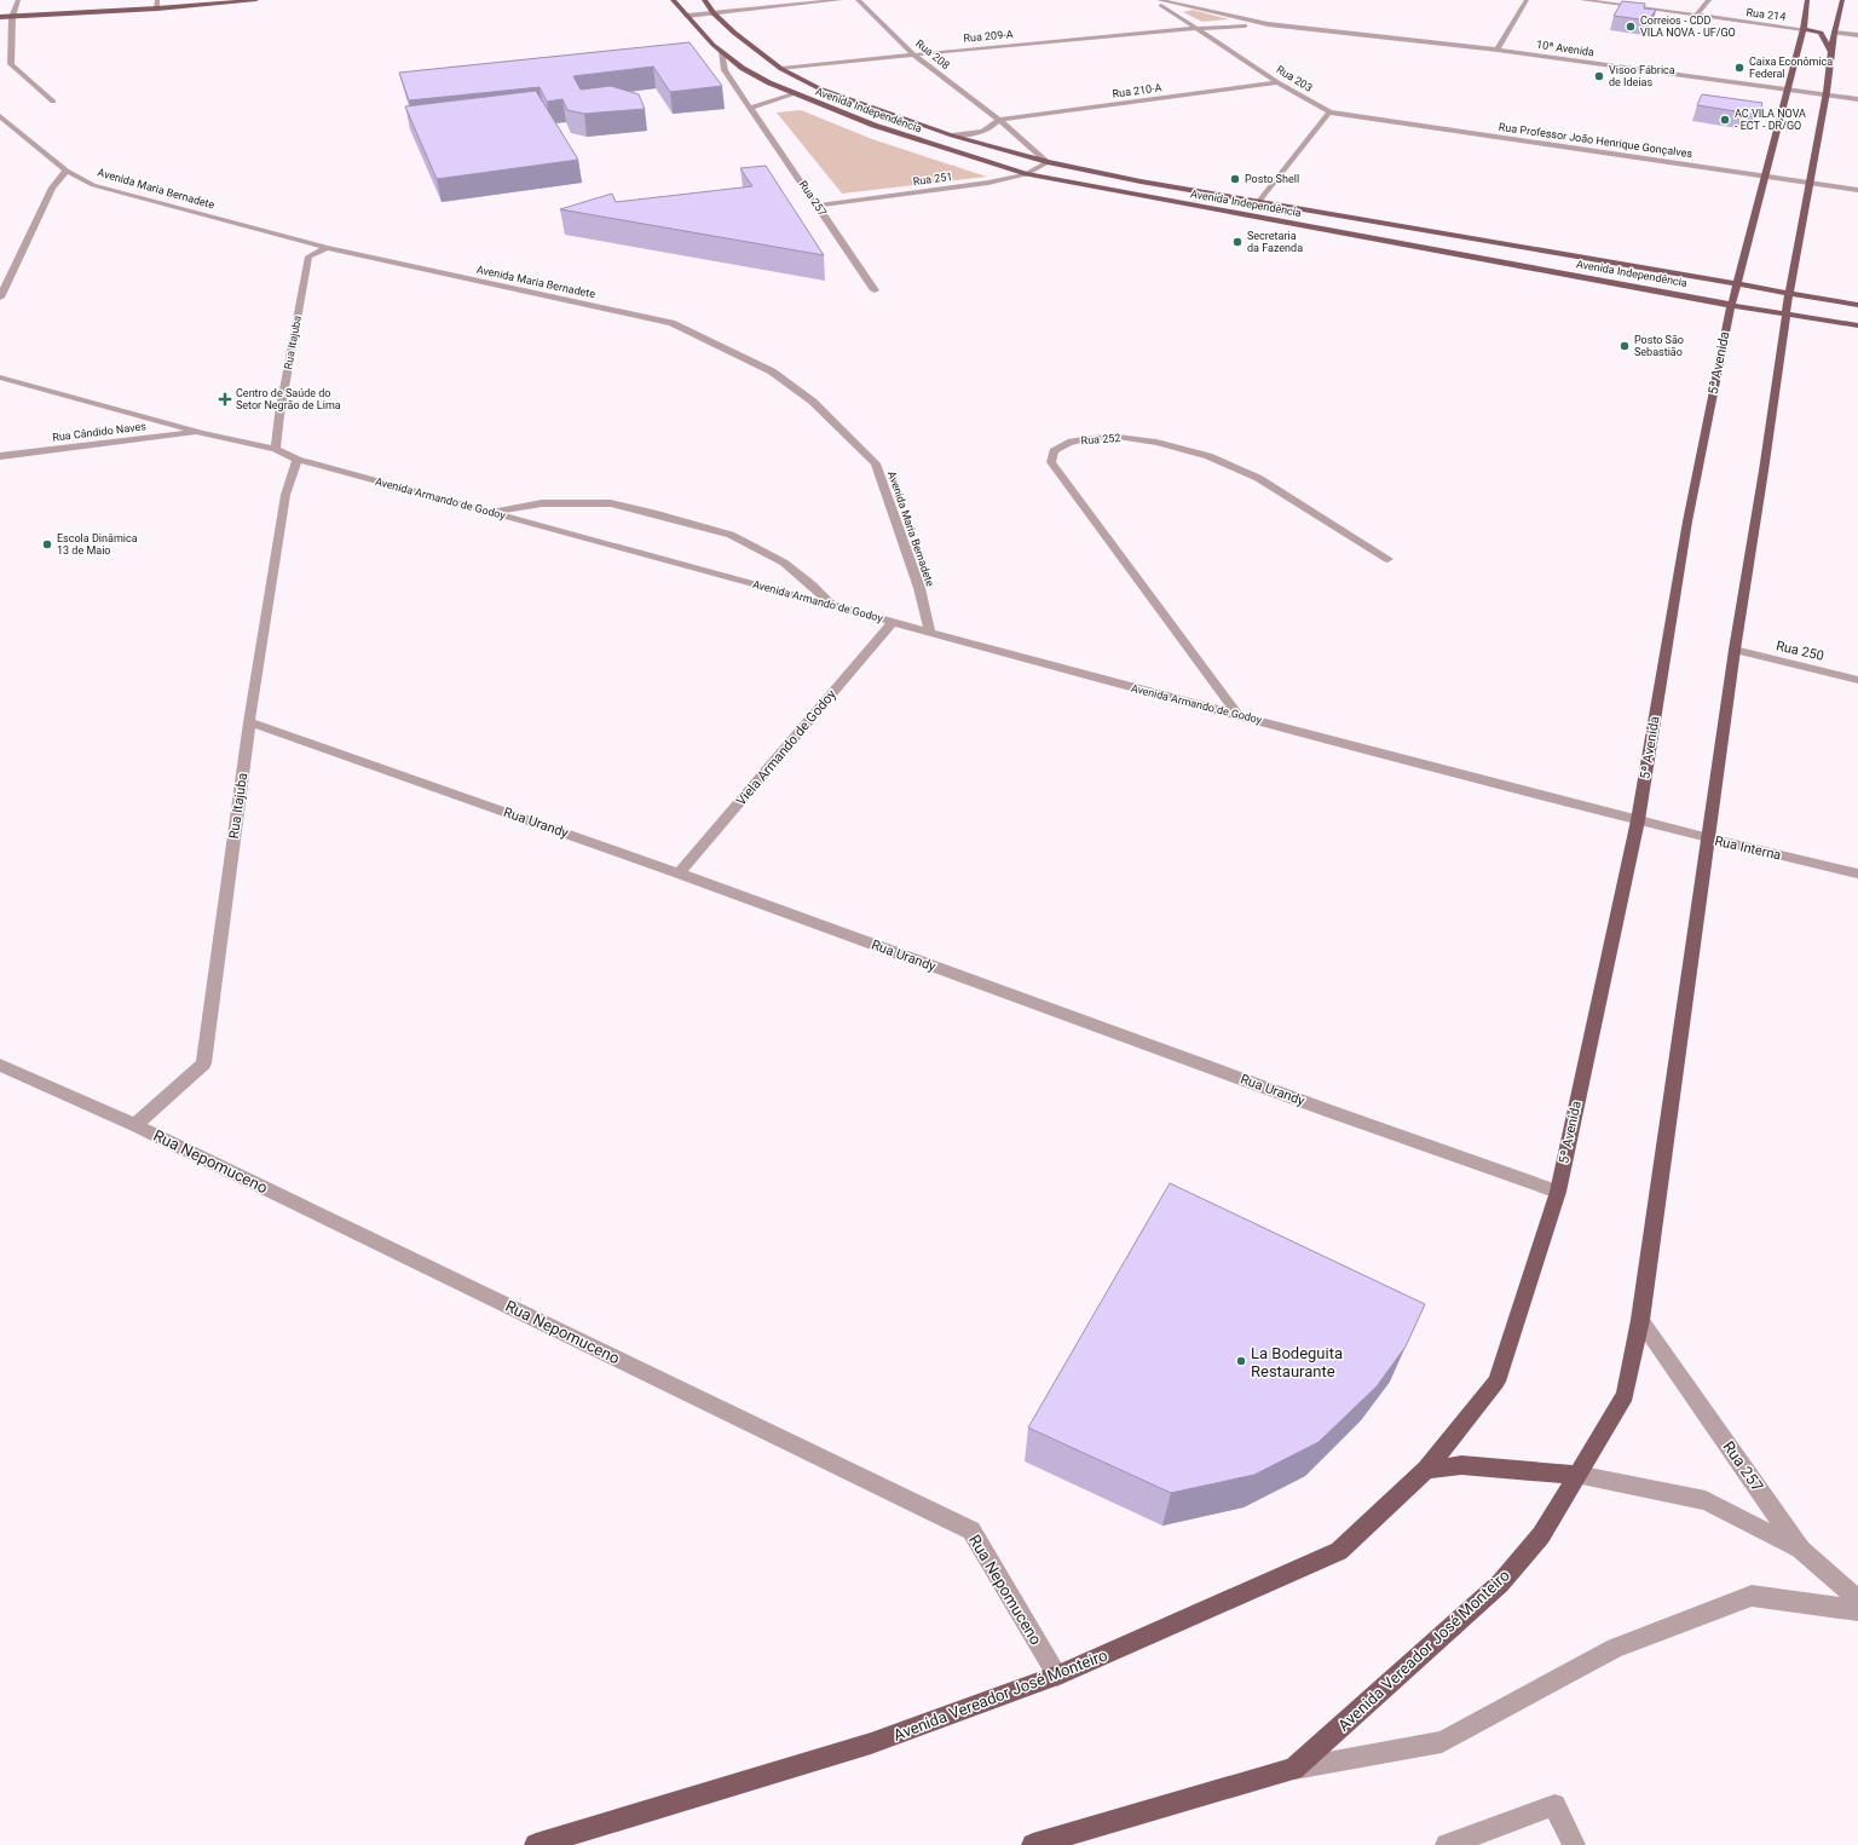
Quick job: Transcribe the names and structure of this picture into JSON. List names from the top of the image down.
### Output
{
  "streets": {
    "main road": ["Avenida Independência", "5ª Avenida", "Avenida Vereador José Monteiro"],
    "street": [
      "Rua 214",
      "Rua 209-A",
      "10ª Avenida",
      "Rua 208",
      "Rua 203",
      "Rua 210-A",
      "Rua Professor João Henrique Gonçalves",
      "Rua 251",
      "Avenida Maria Bernadete",
      "Rua 257",
      "Rua Itajuba",
      "Rua Cândido Naves",
      "Rua 252",
      "Avenida Armando de Godoy",
      "Rua 250",
      "Viela Armando de Godoy",
      "Rua Urandy",
      "Rua Interna",
      "Rua Nepomuceno"
    ]
  },
  "crossings": [
    ["Rua 214", "5ª Avenida"],
    ["Rua 209-A", "10ª Avenida"],
    ["Rua 209-A", "Rua 208"],
    ["Rua 209-A", "Rua 203"],
    ["Rua 209-A", "Avenida Independência"],
    ["10ª Avenida", "Rua 203"],
    ["10ª Avenida", "5ª Avenida"],
    ["Rua 208", "Rua 210-A"],
    ["Rua 208", "Avenida Independência"],
    ["Rua 208", "Rua 251"],
    ["Rua 203", "Rua 210-A"],
    ["Rua 203", "Rua Professor João Henrique Gonçalves"],
    ["Avenida Independência", "Rua 251"],
    ["Avenida Independência", "Rua 257"],
    ["Avenida Independência", "5ª Avenida"],
    ["Rua Professor João Henrique Gonçalves", "5ª Avenida"],
    ["Rua 251", "Rua 257"],
    ["Avenida Maria Bernadete", "Rua Itajuba"],
    ["Avenida Maria Bernadete", "Avenida Armando de Godoy"],
    ["Rua Itajuba", "Avenida Armando de Godoy"],
    ["Rua Itajuba", "Rua Urandy"],
    ["Rua Itajuba", "Rua Nepomuceno"],
    ["5ª Avenida", "Avenida Armando de Godoy"],
    ["5ª Avenida", "Rua Urandy"],
    ["5ª Avenida", "Rua Interna"],
    ["5ª Avenida", "Avenida Vereador José Monteiro"],
    ["Rua Cândido Naves", "Avenida Armando de Godoy"],
    ["Rua 252", "Avenida Armando de Godoy"],
    ["Avenida Armando de Godoy", "Viela Armando de Godoy"],
    ["Avenida Armando de Godoy", "Rua Interna"],
    ["Viela Armando de Godoy", "Rua Urandy"],
    ["Rua Nepomuceno", "Avenida Vereador José Monteiro"]
  ],
  "places": {
    "other": [
      "Correios - CDD VILA NOVA - UF/GO",
      "Caixa Econômica Federal",
      "Visoo Fábrica de Ideias",
      "AC VILA NOVA - ECT - DR/GO",
      "Posto Shell",
      "Secretaria da Fazenda",
      "Posto São Sebastião",
      "Escola Dinâmica 13 de Maio",
      "La Bodeguita Restaurante"
    ],
    "health": ["Centro de Saúde do Setor Negrão de Lima"]
  }
}
